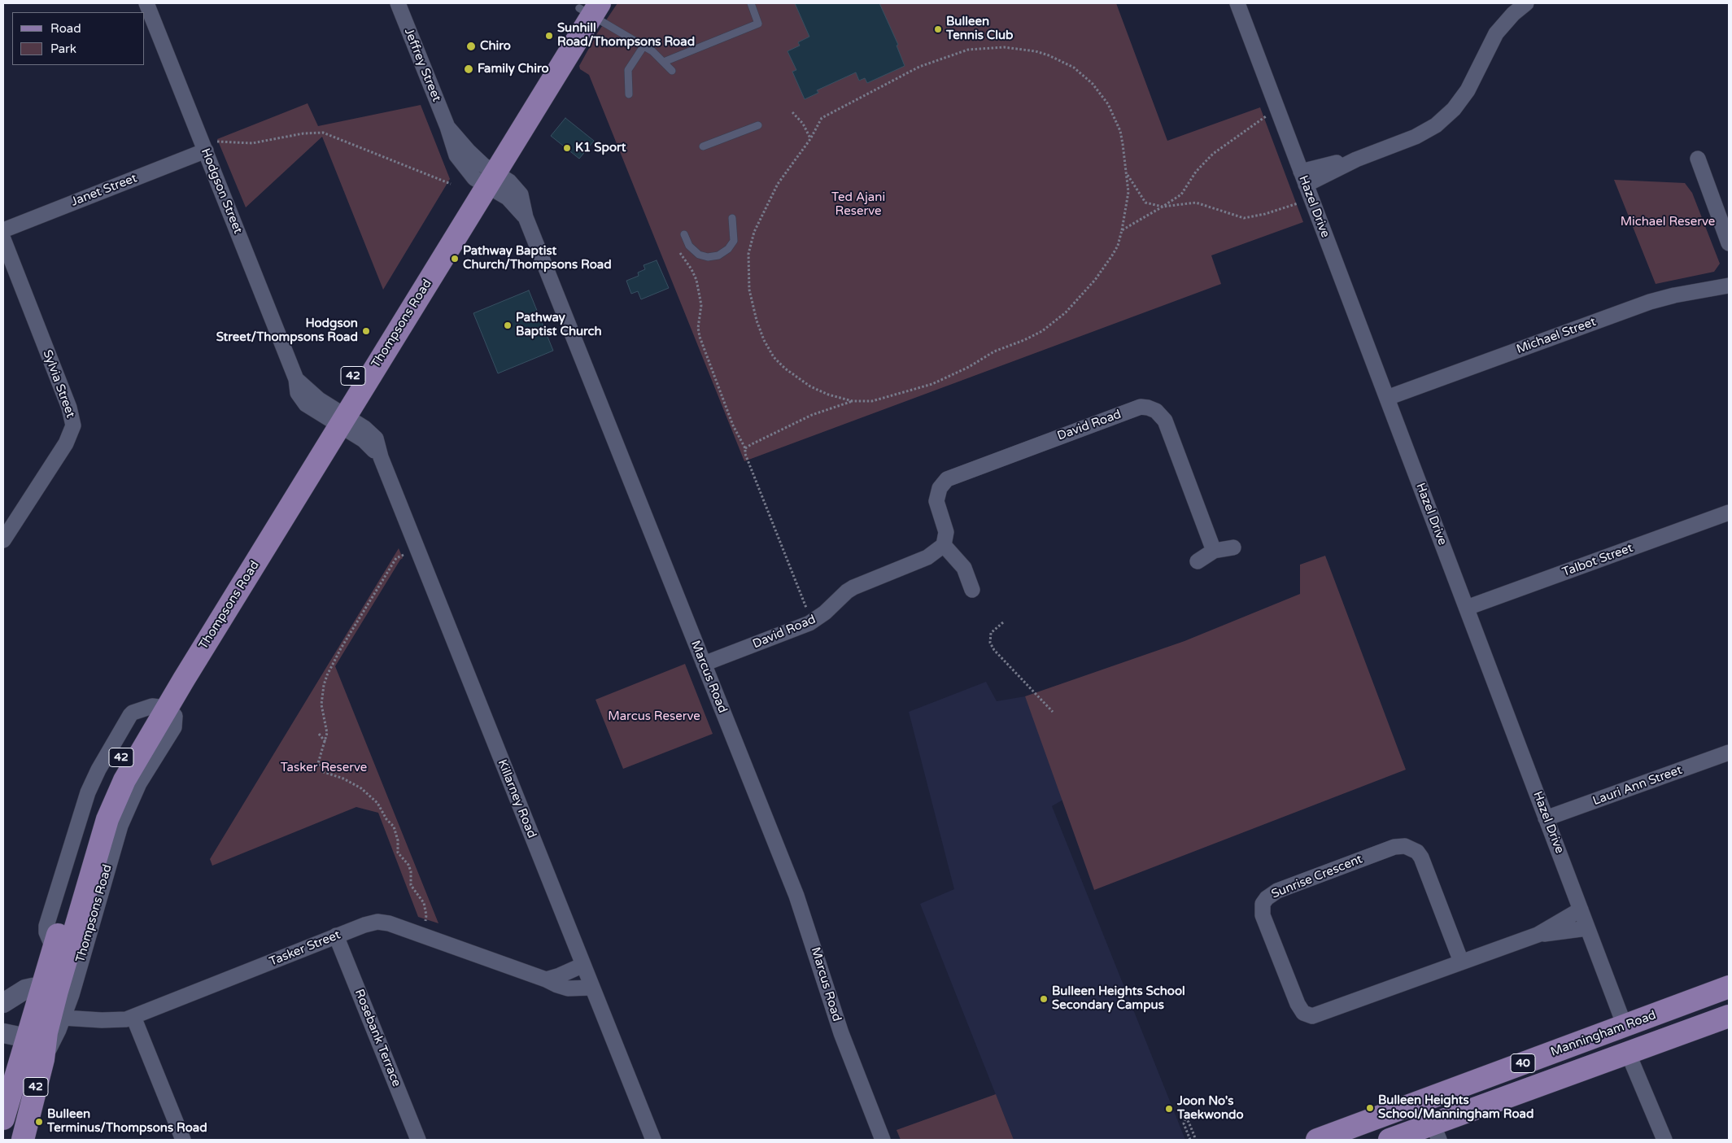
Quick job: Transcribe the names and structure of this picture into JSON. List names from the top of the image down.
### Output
{
  "streets": {
    "main road": [
      "Thompsons Road",
      "42",
      "Manningham Road",
      "40"
    ],
    "street": [
      "Jeffrey Street",
      "Janet Street",
      "Hodgson Street",
      "Hazel Drive",
      "Michael Street",
      "Sylvia Street",
      "David Road",
      "Talbot Street",
      "Marcus Road",
      "Lauri Ann Street",
      "Killarney Road",
      "Sunrise Crescent",
      "Tasker Street",
      "Rosebank Terrace"
    ]
  },
  "crossings": [
    ["Jeffrey Street", "Thompsons Road"],
    ["Jeffrey Street", "Marcus Road"],
    ["Janet Street", "Hodgson Street"],
    ["Hodgson Street", "Thompsons Road"],
    ["Hodgson Street", "Killarney Road"],
    ["Hazel Drive", "Michael Street"],
    ["Hazel Drive", "Talbot Street"],
    ["Hazel Drive", "Lauri Ann Street"],
    ["Hazel Drive", "Sunrise Crescent"],
    ["Hazel Drive", "Manningham Road"],
    ["Thompsons Road", "Marcus Road"],
    ["Thompsons Road", "Killarney Road"],
    ["Thompsons Road", "Tasker Street"],
    ["David Road", "Marcus Road"],
    ["Killarney Road", "Tasker Street"],
    ["Tasker Street", "Rosebank Terrace"]
  ],
  "parks": [
    "Ted Ajani Reserve",
    "Michael Reserve",
    "Marcus Reserve",
    "Tasker Reserve"
  ],
  "places": [
    "Bulleen Tennis Club",
    "Sunhill Road/Thompsons Road",
    "Chiro",
    "Family Chiro",
    "K1 Sport",
    "Pathway Baptist Church/Thompsons Road",
    "Pathway Baptist Church",
    "Hodgson Street/Thompsons Road",
    "Bulleen Heights School Secondary Campus",
    "Bulleen Heights School/Manningham Road",
    "Joon No's Taekwondo",
    "Bulleen Terminus/Thompsons Road"
  ],
  "legend": ["Road", "Park"]
}
